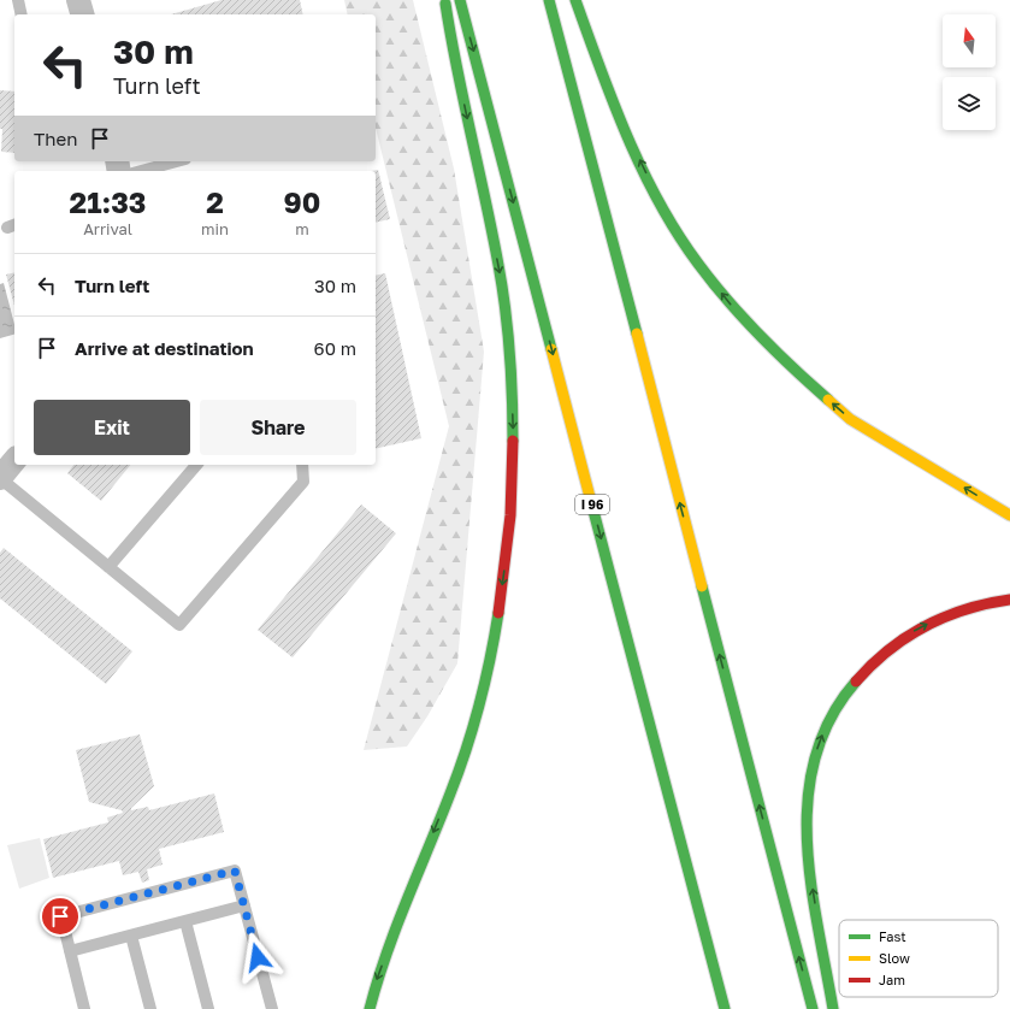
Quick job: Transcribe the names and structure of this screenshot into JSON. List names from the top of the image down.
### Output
{
  "streets": {
    "highway": ["I 96"]
  },
  "legend": ["Fast", "Slow", "Jam"],
  "north": "top",
  "page": {
    "turn": ["30 m", "Turn left"],
    "then": "Then",
    "eta": [
      "21:33",
      "Arrival",
      "2",
      "min",
      "90",
      "m"
    ],
    "list": [
      {
        "name": "Turn left",
        "value": "30 m"
      },
      {
        "name": "Arrive at destination",
        "value": "60 m"
      }
    ],
    "buttons": ["Exit", "Share"]
  }
}
